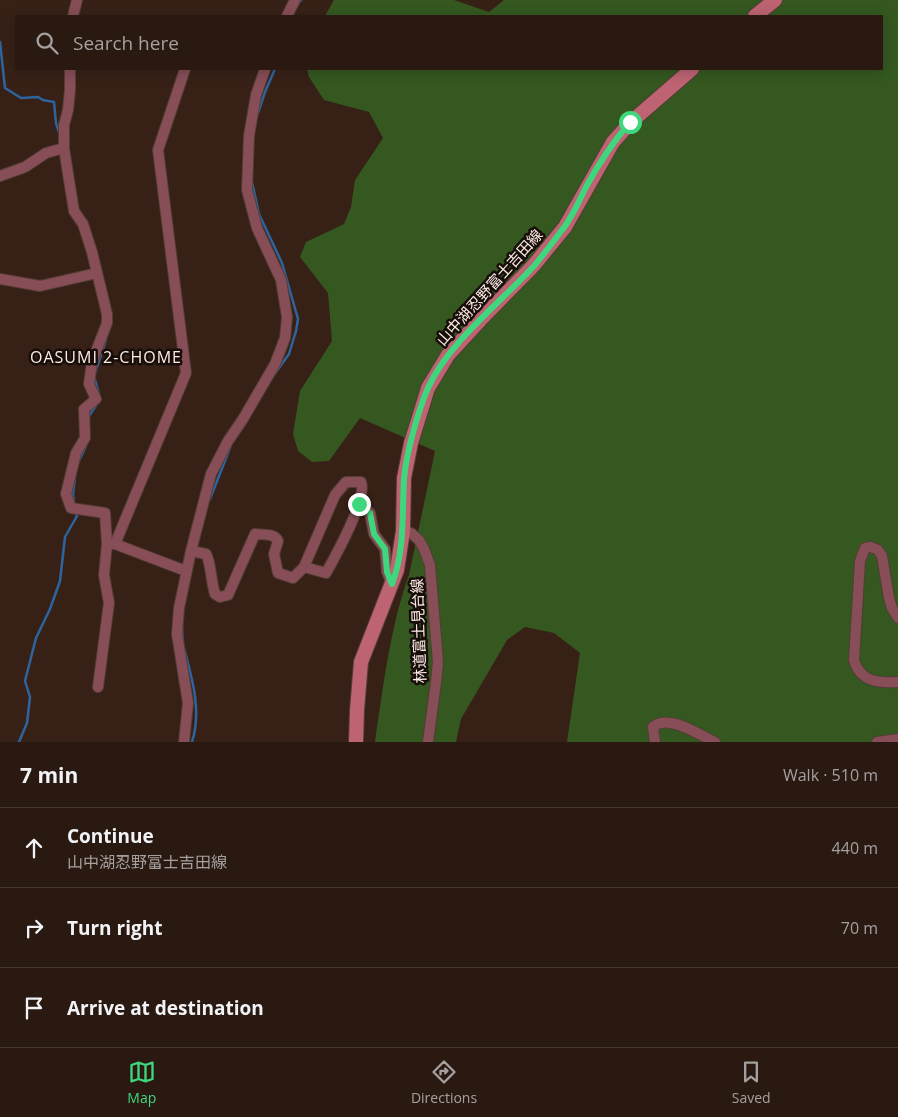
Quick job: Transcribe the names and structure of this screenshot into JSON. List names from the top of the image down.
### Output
{
  "streets": {
    "main road": ["山中湖忍野富士吉田線"],
    "street": ["林道富士見台線"]
  },
  "crossings": [
    ["山中湖忍野富士吉田線", "林道富士見台線"]
  ],
  "districts": ["OASUMI 2-CHOME"],
  "page": {
    "search": "Search here",
    "heading": ["7 min", "Walk · 510 m"],
    "list": [
      ["Continue", "山中湖忍野富士吉田線", "440 m"],
      ["Turn right", "70 m"],
      "Arrive at destination"
    ],
    "nav": ["Map", "Directions", "Saved"]
  }
}
